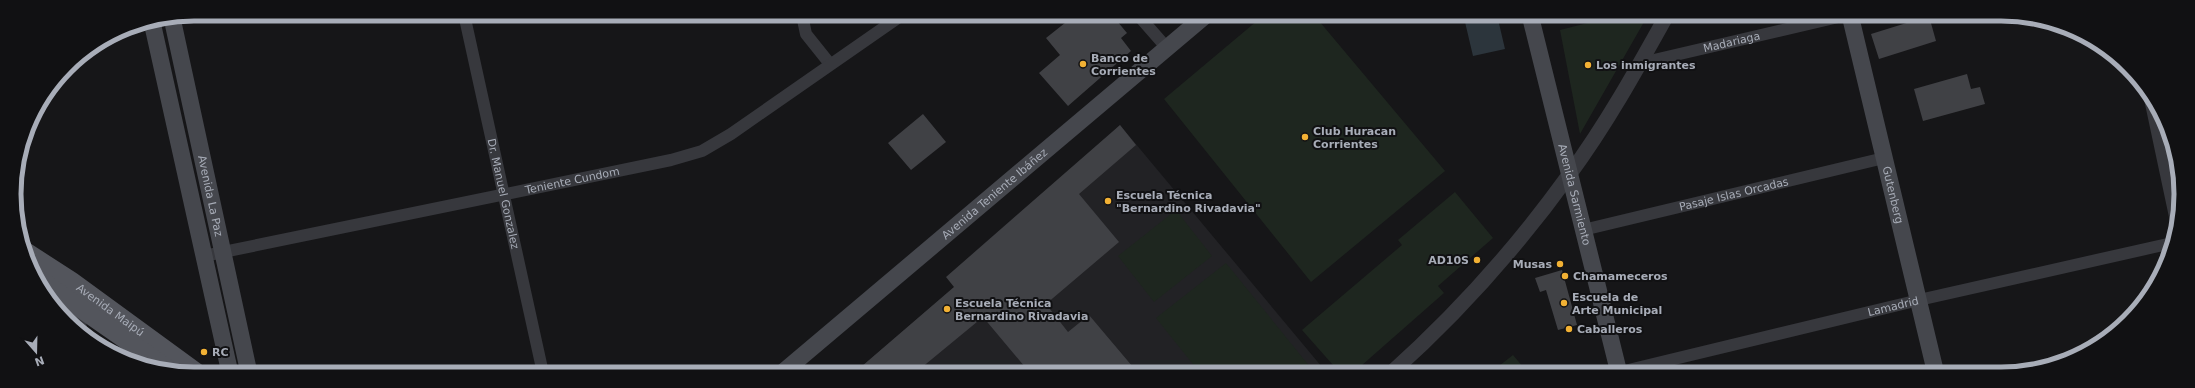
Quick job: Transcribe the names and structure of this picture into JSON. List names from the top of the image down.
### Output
{
  "streets": {
    "main road": [
      "Avenida Teniente Ibáñez",
      "Avenida Sarmiento",
      "Gutenberg",
      "Avenida La Paz",
      "Avenida Maipú"
    ],
    "street": [
      "Madariaga",
      "Teniente Cundom",
      "Dr. Manuel Gonzalez",
      "Pasaje Islas Orcadas",
      "Lamadrid"
    ]
  },
  "crossings": [
    ["Teniente Cundom", "Dr. Manuel Gonzalez"],
    ["Teniente Cundom", "Avenida La Paz"],
    ["Avenida Sarmiento", "Pasaje Islas Orcadas"],
    ["Pasaje Islas Orcadas", "Gutenberg"],
    ["Gutenberg", "Lamadrid"]
  ],
  "places": [
    "Banco de Corrientes",
    "Los inmigrantes",
    "Club Huracan Corrientes",
    "Escuela Técnica \"Bernardino Rivadavia\"",
    "AD10S",
    "Musas",
    "Chamameceros",
    "Escuela de Arte Municipal",
    "Escuela Técnica Bernardino Rivadavia",
    "Caballeros",
    "RC"
  ],
  "north": "bottom"
}
